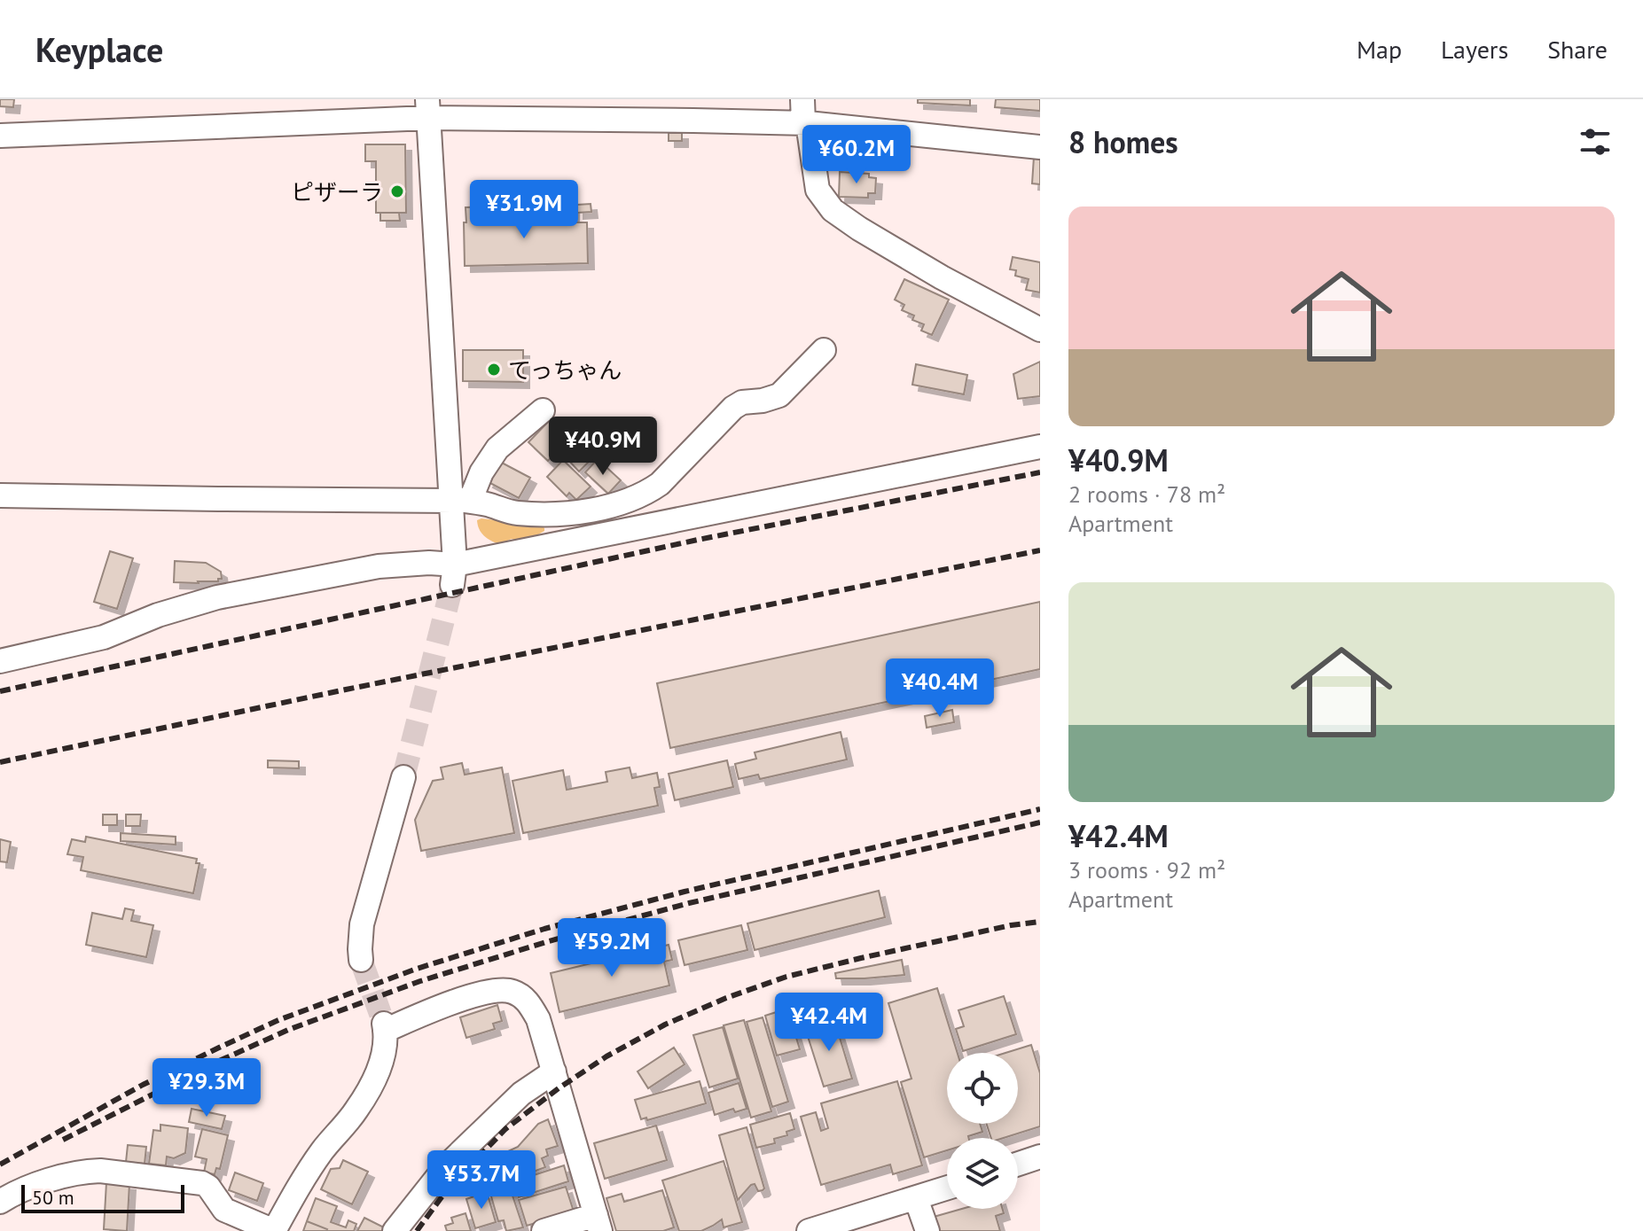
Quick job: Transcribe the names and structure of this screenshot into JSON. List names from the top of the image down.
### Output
{
  "places": ["ピザーラ", "てっちゃん"],
  "scale_bar": "50 m",
  "page": {
    "header": "Keyplace",
    "nav": ["Map", "Layers", "Share"],
    "heading": "8 homes",
    "price": [
      "¥60.2M",
      "¥31.9M",
      "¥40.9M",
      "¥40.4M",
      "¥59.2M",
      "¥42.4M",
      "¥29.3M",
      "¥53.7M"
    ],
    "list": [
      {
        "name": "¥40.9M",
        "note": "2 rooms · 78 m² · Apartment"
      },
      {
        "name": "¥42.4M",
        "note": "3 rooms · 92 m² · Apartment"
      }
    ],
    "scale": "50 m"
  }
}
